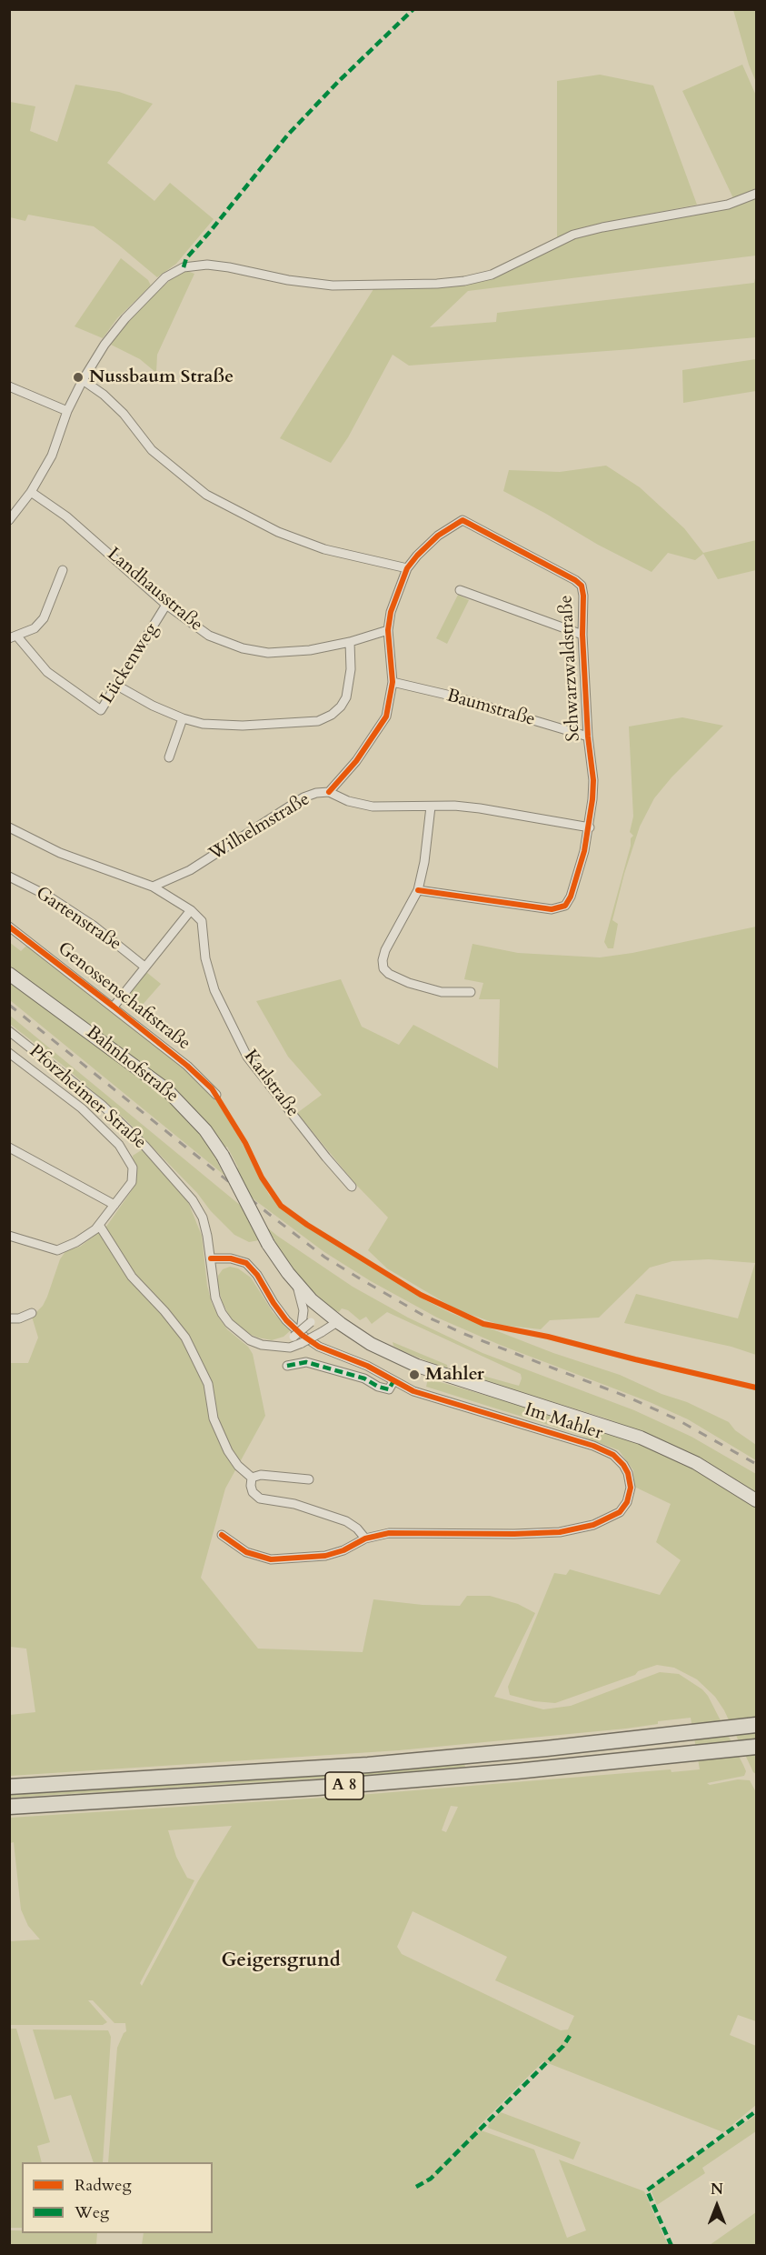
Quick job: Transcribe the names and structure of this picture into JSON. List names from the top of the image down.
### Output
{
  "streets": {
    "highway": ["A 8"],
    "main road": ["Bahnhofstraße"],
    "street": [
      "Landhausstraße",
      "Lückenweg",
      "Schwarzwaldstraße",
      "Baumstraße",
      "Wilhelmstraße",
      "Gartenstraße",
      "Genossenschaftstraße",
      "Karlstraße",
      "Pforzheimer Straße",
      "Im Mahler"
    ]
  },
  "crossings": [
    ["Landhausstraße", "Lückenweg"],
    ["Schwarzwaldstraße", "Baumstraße"],
    ["Schwarzwaldstraße", "Wilhelmstraße"],
    ["Bahnhofstraße", "Pforzheimer Straße"],
    ["Pforzheimer Straße", "Im Mahler"]
  ],
  "districts": ["Geigersgrund"],
  "places": ["Nussbaum Straße", "Mahler"],
  "legend": ["Radweg", "Weg"],
  "north": "top"
}
